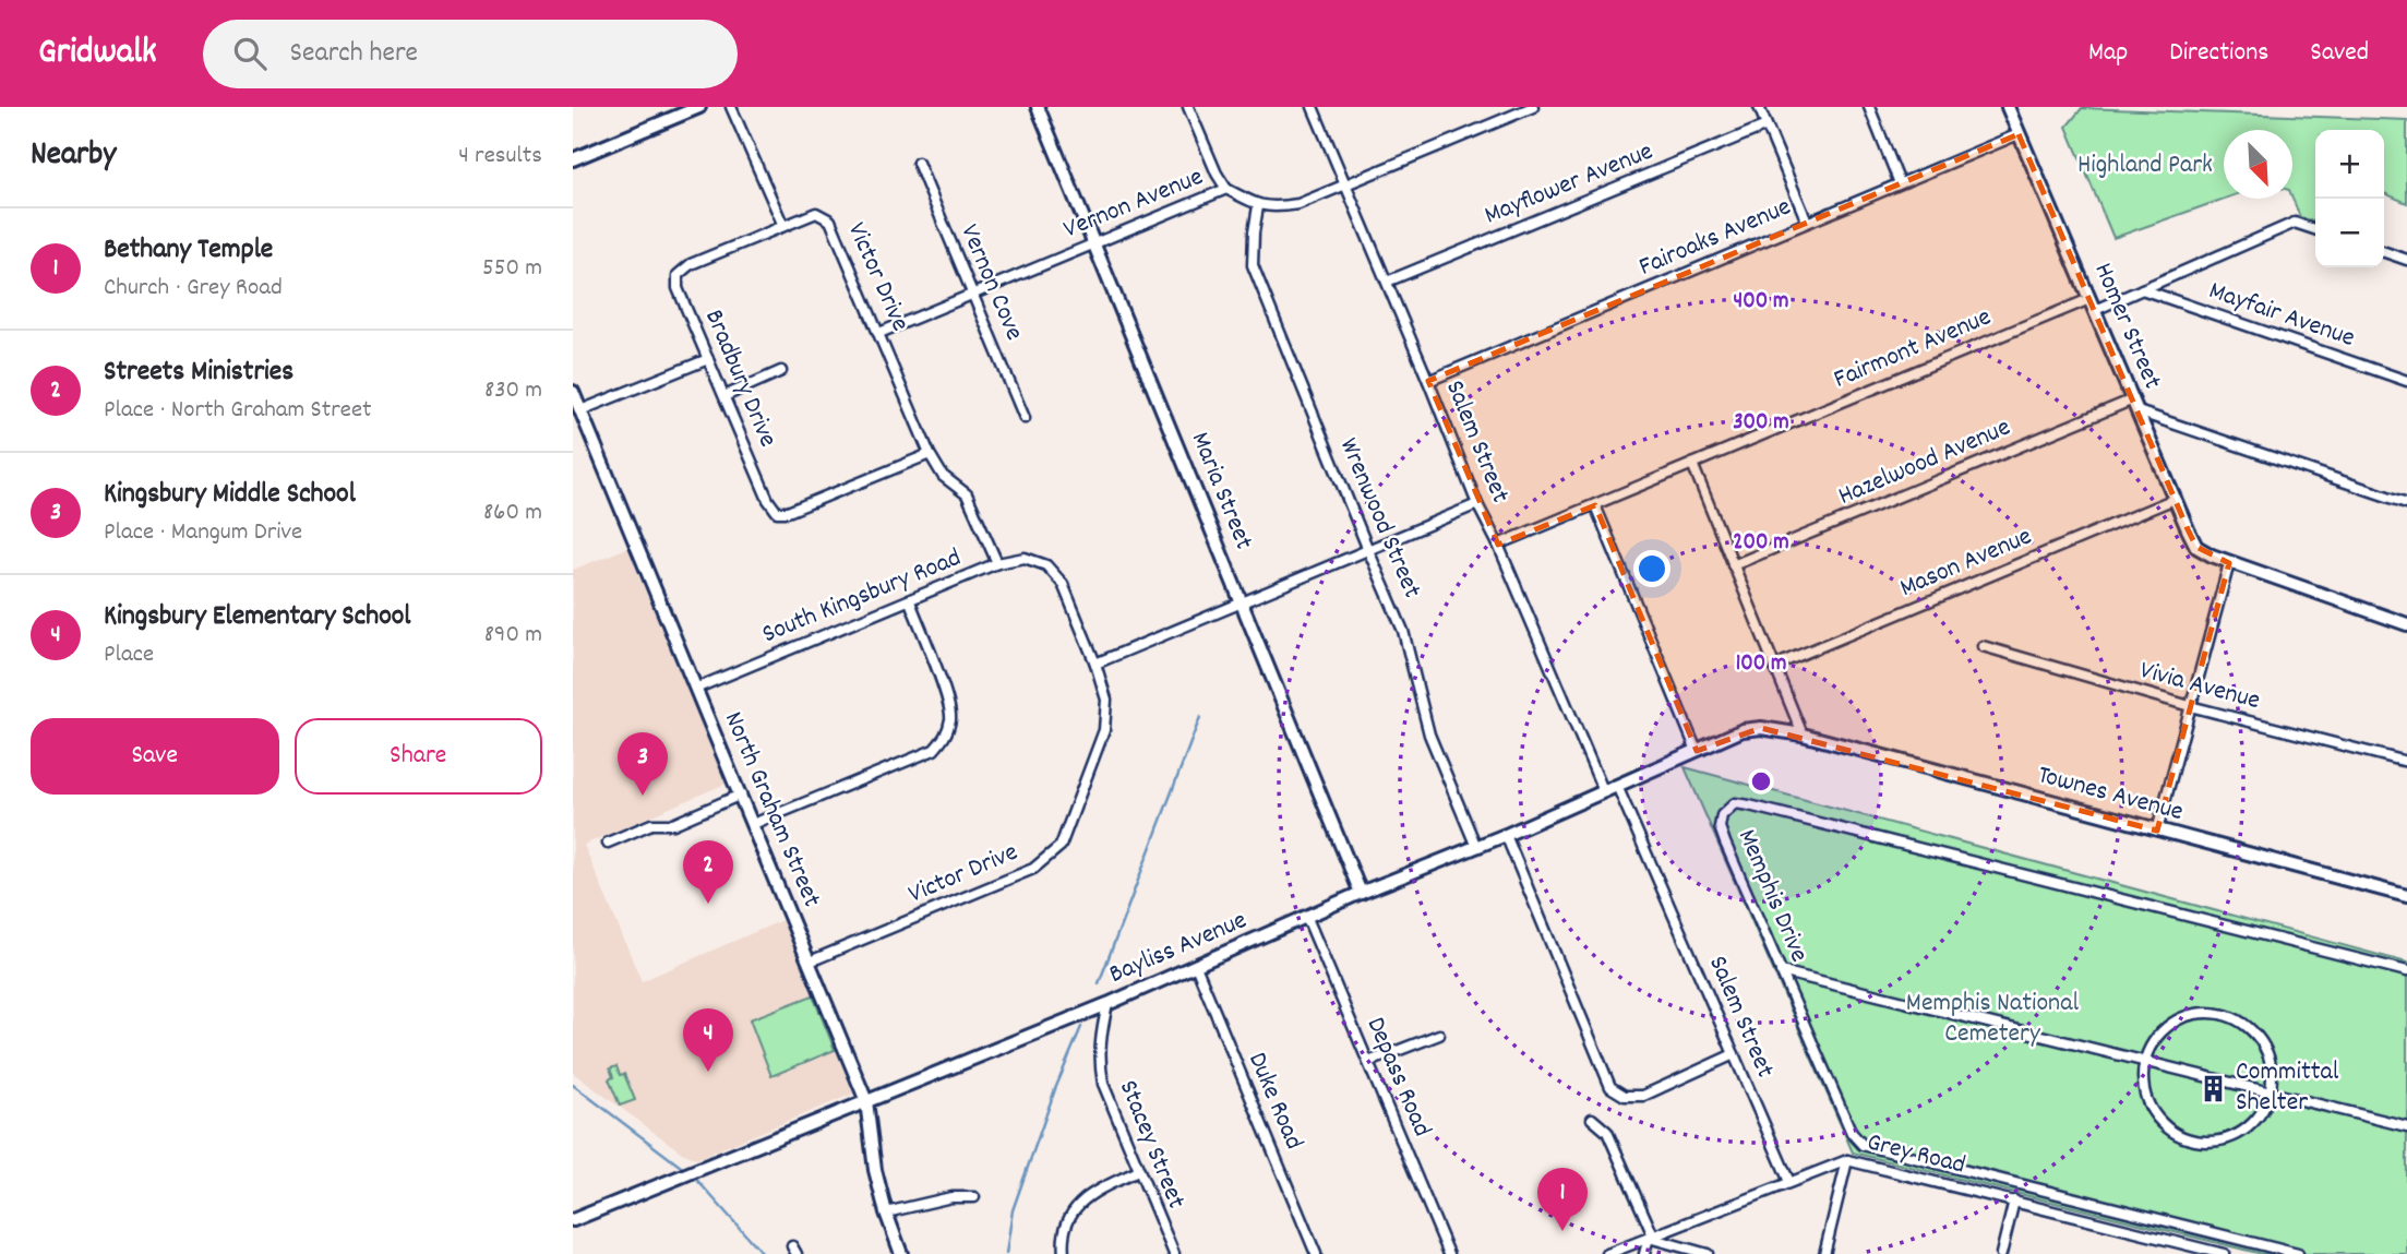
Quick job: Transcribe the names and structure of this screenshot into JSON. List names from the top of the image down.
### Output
{
  "streets": {
    "street": [
      "Mayflower Avenue",
      "Vernon Avenue",
      "Fairoaks Avenue",
      "Victor Drive",
      "Vernon Cove",
      "Mayfair Avenue",
      "Homer Street",
      "Fairmont Avenue",
      "Bradbury Drive",
      "Salem Street",
      "Hazelwood Avenue",
      "Maria Street",
      "Wrenwood Street",
      "Mason Avenue",
      "South Kingsbury Road",
      "Vivia Avenue",
      "Townes Avenue",
      "North Graham Street",
      "Memphis Drive",
      "Bayliss Avenue",
      "Depass Road",
      "Duke Road",
      "Stacey Street",
      "Grey Road"
    ]
  },
  "crossings": [
    ["Mayflower Avenue", "Salem Street"],
    ["Vernon Avenue", "Victor Drive"],
    ["Vernon Avenue", "Vernon Cove"],
    ["Vernon Avenue", "Maria Street"],
    ["Vernon Avenue", "Wrenwood Street"],
    ["Fairoaks Avenue", "Homer Street"],
    ["Fairoaks Avenue", "Salem Street"],
    ["Victor Drive", "Bradbury Drive"],
    ["Victor Drive", "South Kingsbury Road"],
    ["Victor Drive", "North Graham Street"],
    ["Mayfair Avenue", "Fairmont Avenue"],
    ["Homer Street", "Fairmont Avenue"],
    ["Homer Street", "Hazelwood Avenue"],
    ["Homer Street", "Mason Avenue"],
    ["Fairmont Avenue", "Salem Street"],
    ["Salem Street", "Bayliss Avenue"],
    ["Salem Street", "Grey Road"],
    ["Maria Street", "Bayliss Avenue"],
    ["Wrenwood Street", "Bayliss Avenue"],
    ["South Kingsbury Road", "North Graham Street"],
    ["Townes Avenue", "Bayliss Avenue"],
    ["North Graham Street", "Bayliss Avenue"],
    ["Bayliss Avenue", "Depass Road"],
    ["Bayliss Avenue", "Duke Road"],
    ["Bayliss Avenue", "Stacey Street"]
  ],
  "parks": ["Highland Park", "Memphis National Cemetery"],
  "places": {
    "building": ["Committal Shelter"]
  },
  "north": "bottom right",
  "page": {
    "header": "Gridwalk",
    "search": "Search here",
    "nav": ["Map", "Directions", "Saved"],
    "heading": ["Nearby", "4 results"],
    "map_buttons": ["+", "−"],
    "list": [
      {
        "mark": "1",
        "name": "Bethany Temple",
        "note": "Church · Grey Road",
        "value": "550 m"
      },
      {
        "mark": "2",
        "name": "Streets Ministries",
        "note": "Place · North Graham Street",
        "value": "830 m"
      },
      {
        "mark": "3",
        "name": "Kingsbury Middle School",
        "note": "Place · Mangum Drive",
        "value": "860 m"
      },
      {
        "mark": "4",
        "name": "Kingsbury Elementary School",
        "note": "Place",
        "value": "890 m"
      }
    ],
    "buttons": ["Save", "Share"],
    "pins": [
      "3",
      "2",
      "4",
      "1"
    ]
  },
  "rings": [
    "400 m",
    "300 m",
    "200 m",
    "100 m"
  ]
}
